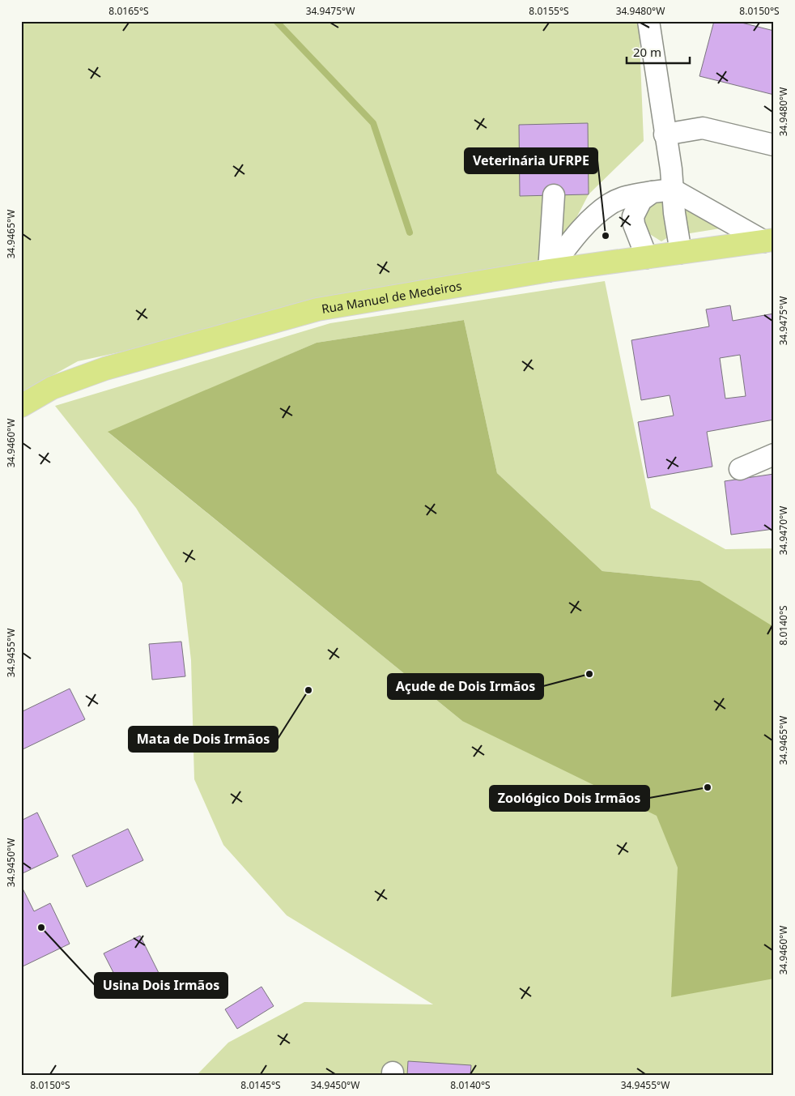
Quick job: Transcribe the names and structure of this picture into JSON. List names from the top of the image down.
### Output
{
  "streets": {
    "main road": ["Rua Manuel de Medeiros"]
  },
  "places": [
    "Veterinária UFRPE",
    "Açude de Dois Irmãos",
    "Mata de Dois Irmãos",
    "Zoológico Dois Irmãos",
    "Usina Dois Irmãos"
  ],
  "scale_bar": "20 m",
  "coordinates": [
    "8.0165°S",
    "34.9475°W",
    "8.0155°S",
    "34.9480°W",
    "8.0150°S",
    "34.9465°W",
    "34.9460°W",
    "34.9470°W",
    "8.0140°S",
    "34.9455°W",
    "34.9450°W",
    "8.0145°S"
  ]
}
